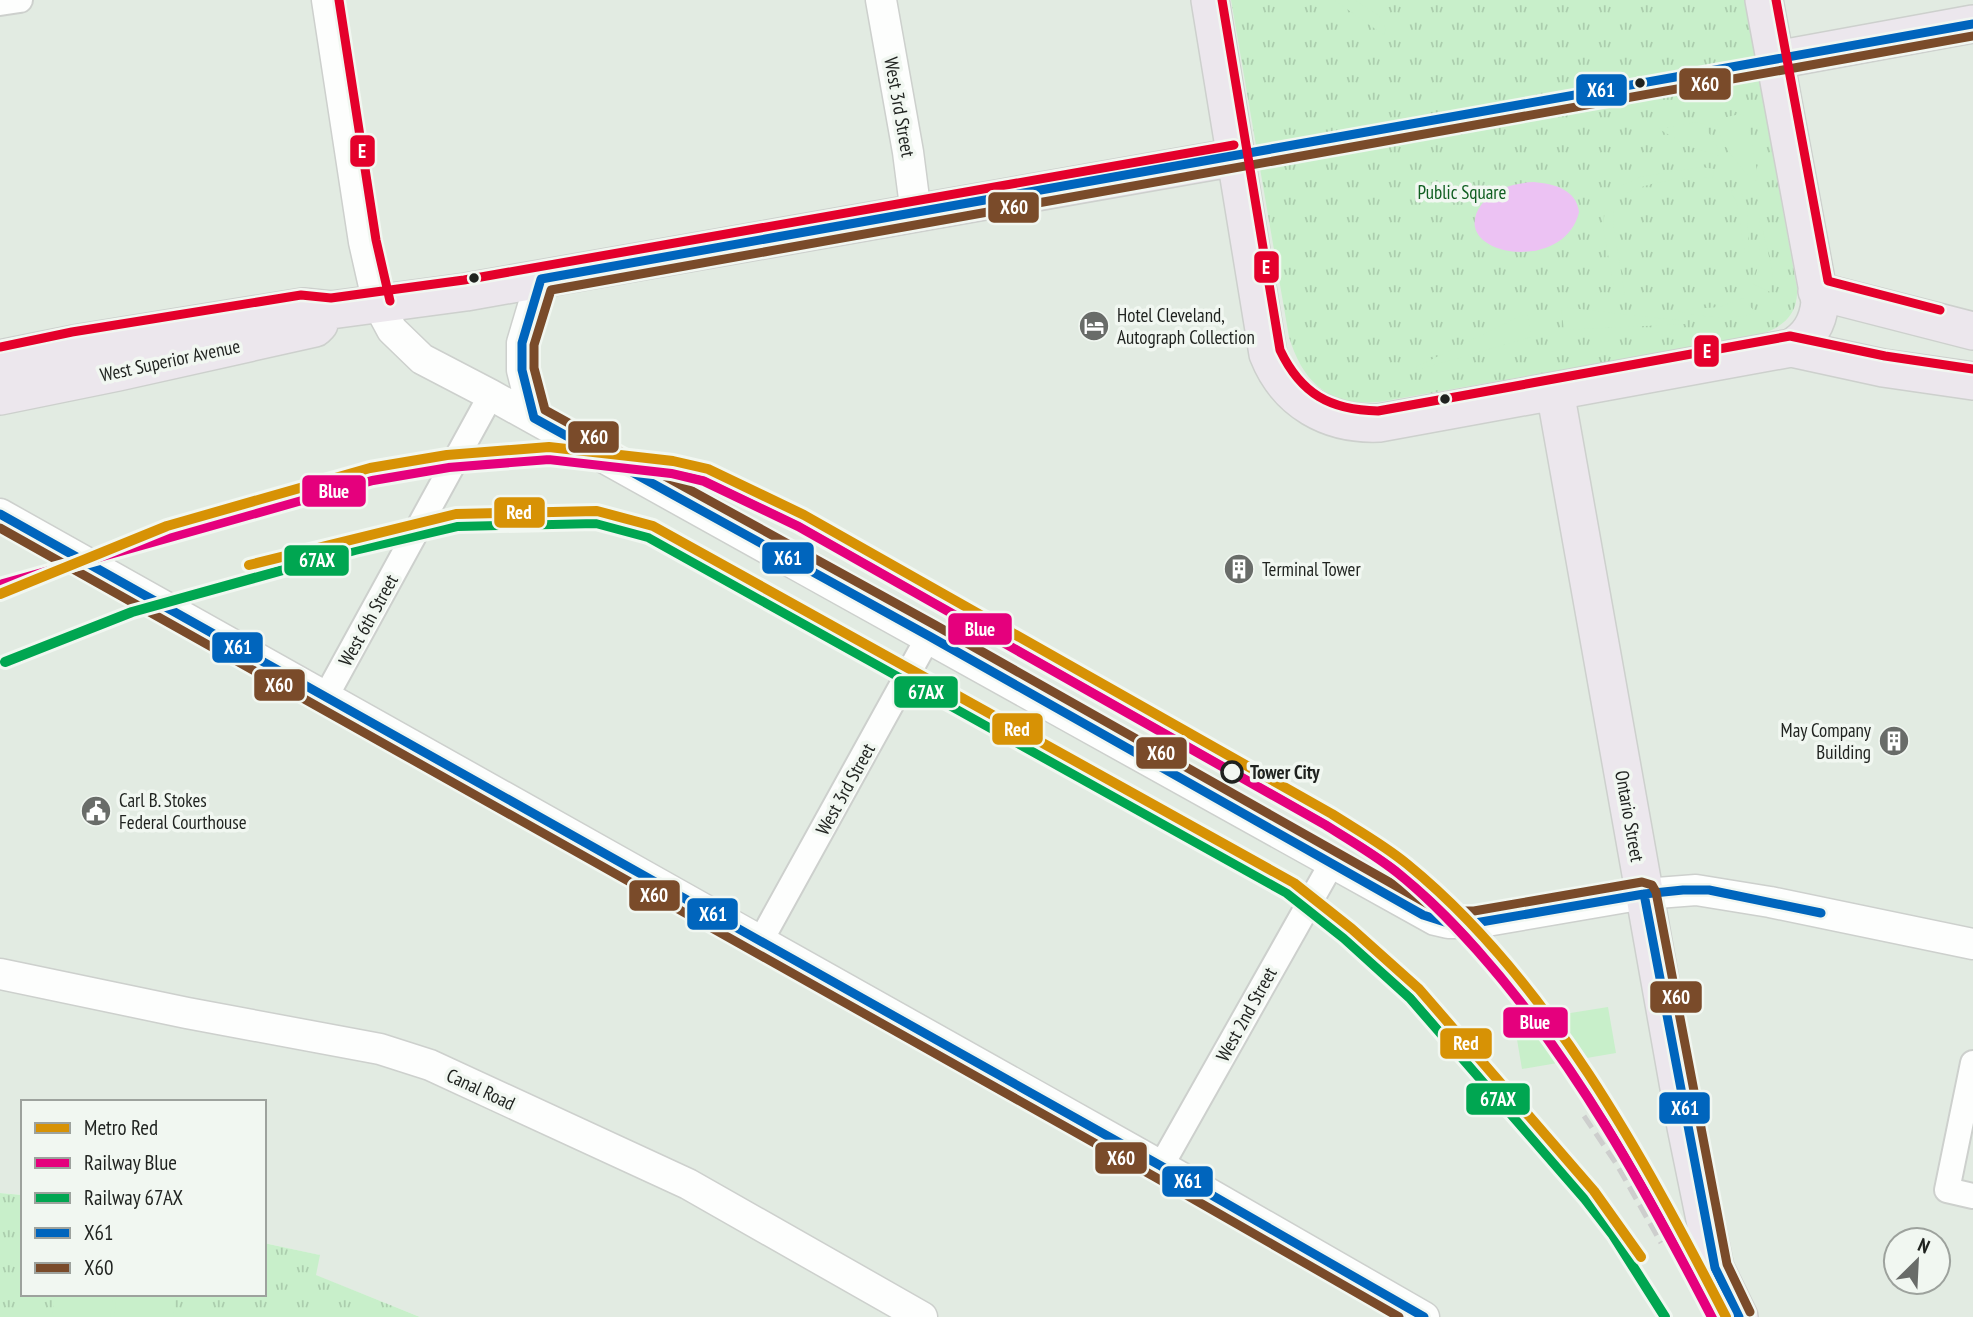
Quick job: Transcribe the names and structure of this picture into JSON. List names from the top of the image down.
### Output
{
  "streets": {
    "main road": ["West Superior Avenue", "Ontario Street"],
    "street": [
      "West 3rd Street",
      "West 6th Street",
      "West 2nd Street",
      "Canal Road"
    ]
  },
  "crossings": [
    ["West 3rd Street", "West Superior Avenue"]
  ],
  "parks": ["Public Square"],
  "places": {
    "hotel": ["Hotel Cleveland, Autograph Collection"],
    "building": ["Terminal Tower", "May Company Building"],
    "other": ["Tower City"],
    "public building": ["Carl B. Stokes Federal Courthouse"]
  },
  "lines": [
    "transit line E",
    "transit line X61",
    "transit line X60",
    "metro line Red",
    "rail line Blue",
    "rail line 67AX"
  ],
  "legend": [
    "Metro Red",
    "Railway Blue",
    "Railway 67AX",
    "X61",
    "X60"
  ],
  "north": "top right"
}
